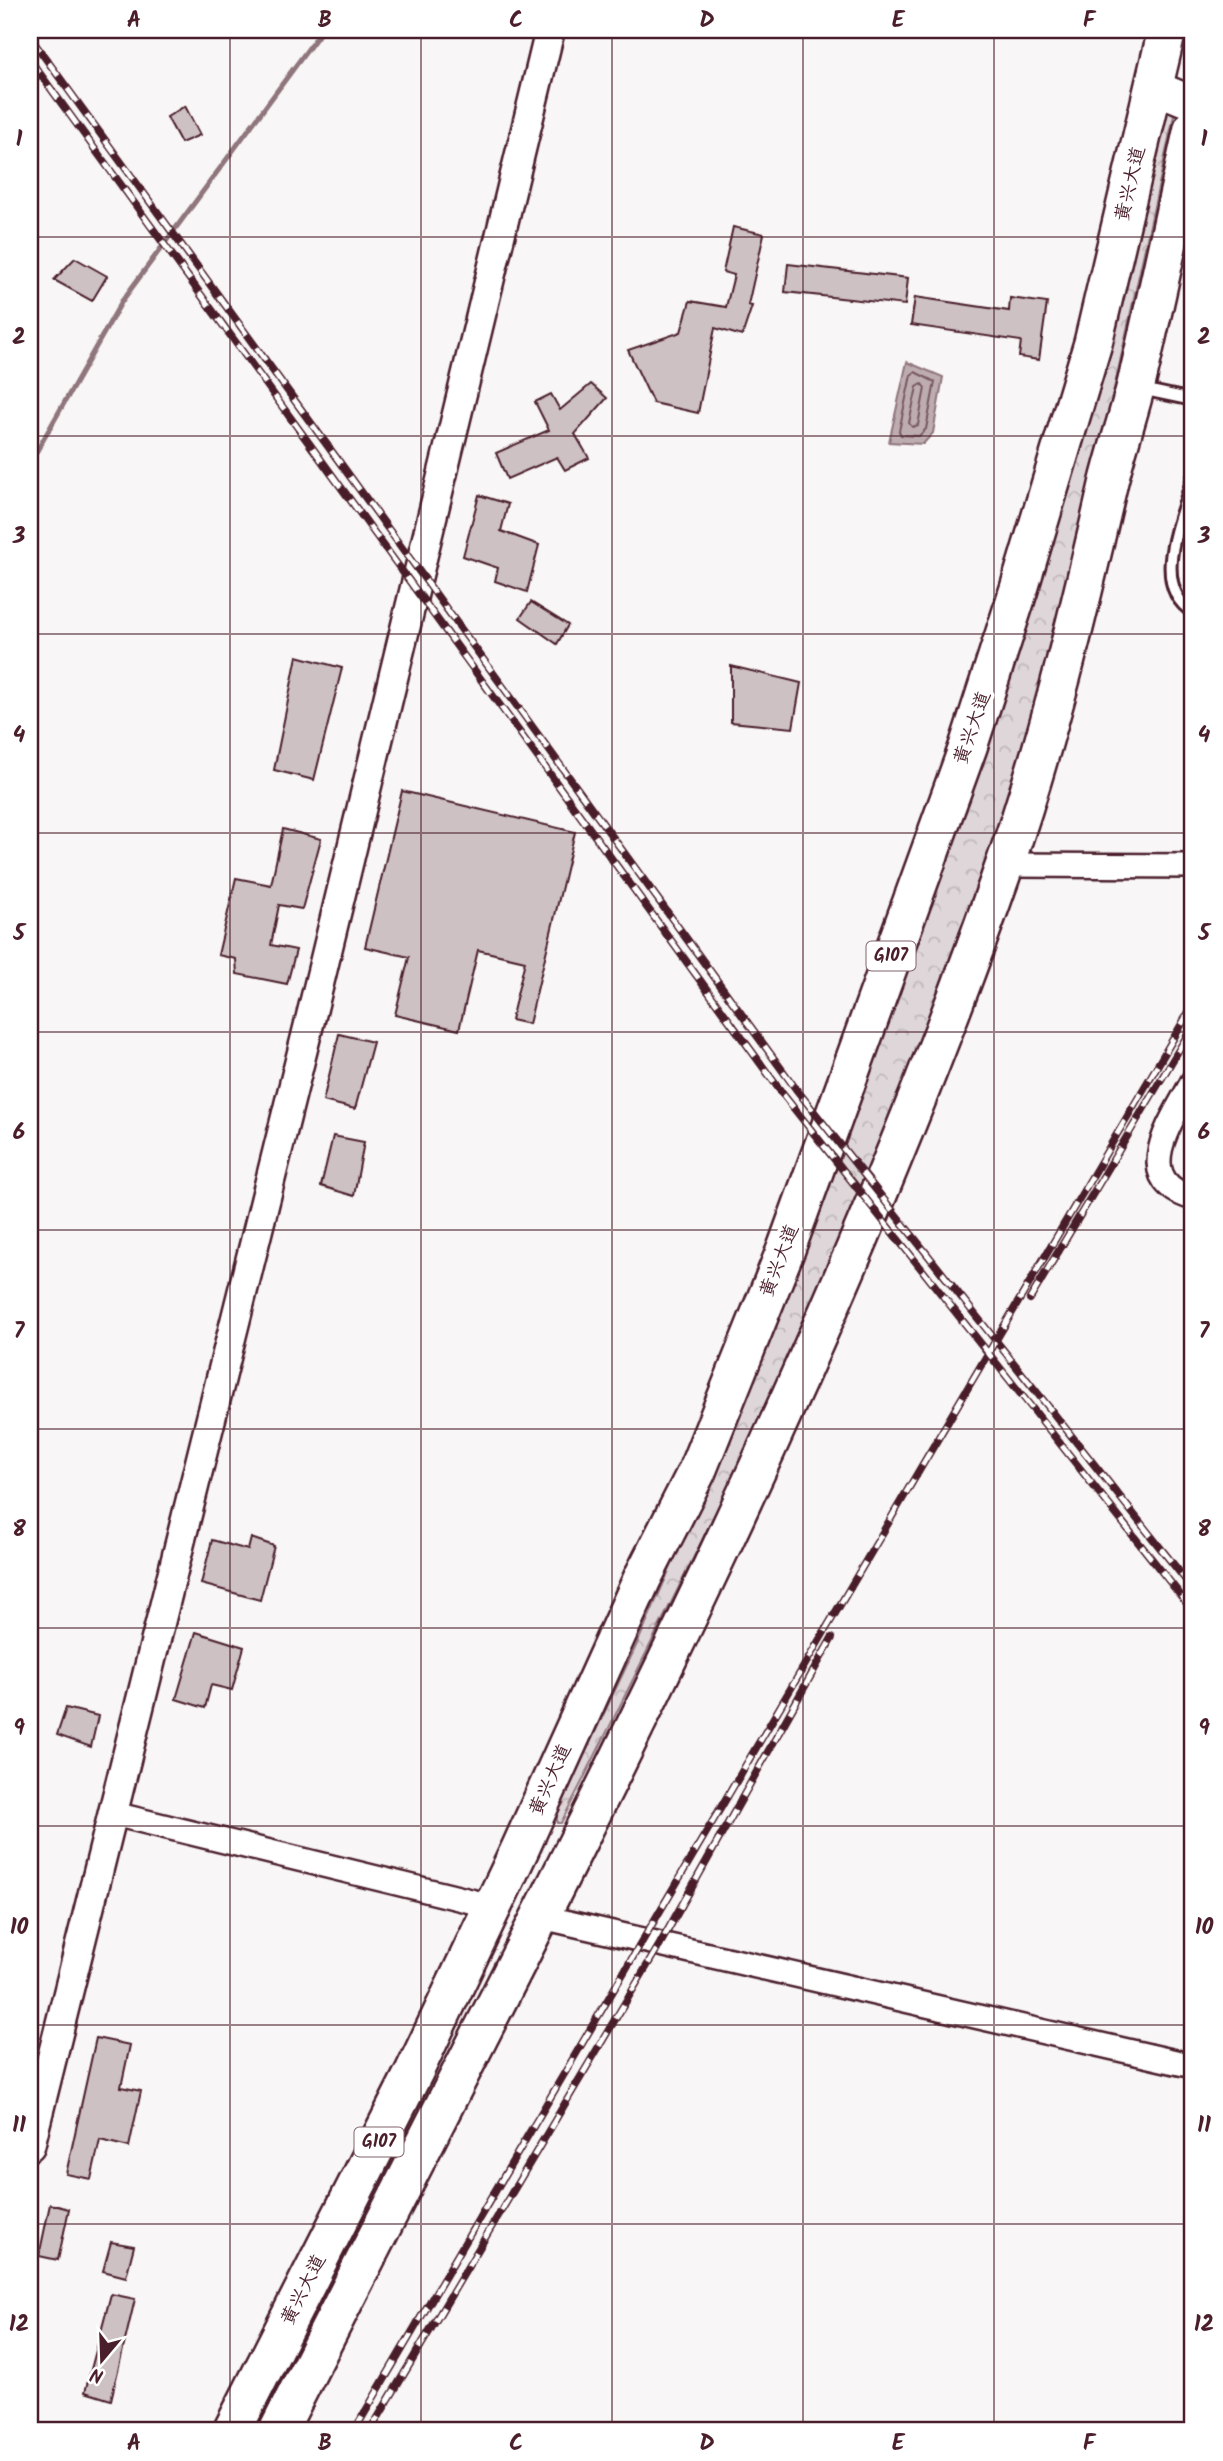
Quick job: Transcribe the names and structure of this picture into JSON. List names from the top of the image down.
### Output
{
  "streets": {
    "highway": ["黄兴大道", "G107"]
  },
  "north": "bottom",
  "grid": {
    "columns": [
      "A",
      "B",
      "C",
      "D",
      "E",
      "F"
    ],
    "rows": [
      "1",
      "2",
      "3",
      "4",
      "5",
      "6",
      "7",
      "8",
      "9",
      "10",
      "11",
      "12"
    ]
  }
}
